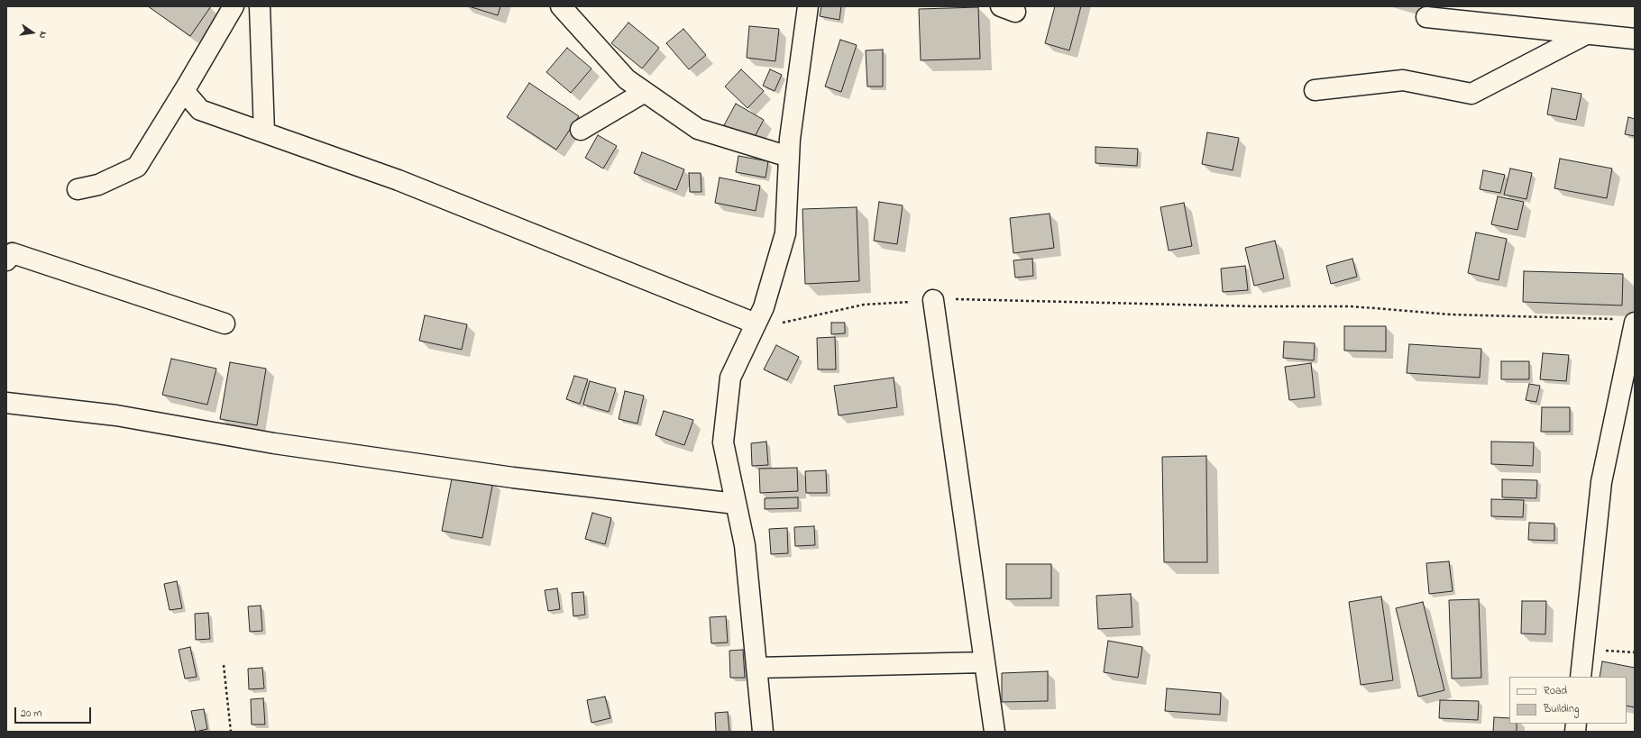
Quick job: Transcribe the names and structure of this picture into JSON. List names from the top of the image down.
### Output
{
  "legend": ["Road", "Building"],
  "scale_bar": "20 m",
  "north": "right"
}
